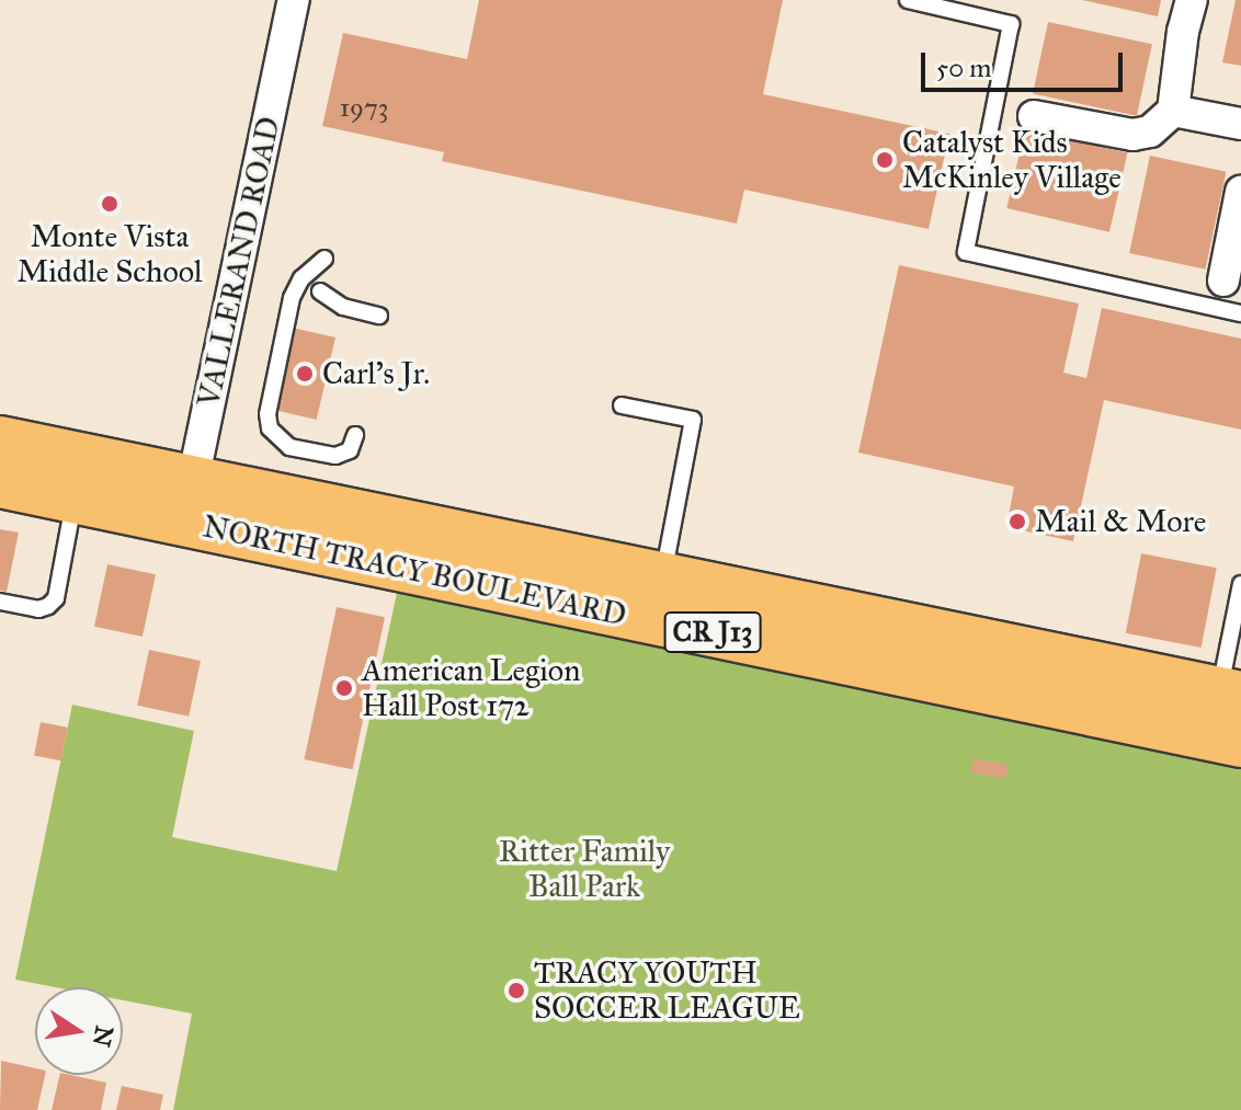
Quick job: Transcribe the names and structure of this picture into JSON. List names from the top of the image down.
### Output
{
  "streets": {
    "main road": ["NORTH TRACY BOULEVARD", "CR J13"],
    "street": ["VALLERAND ROAD"]
  },
  "crossings": [
    ["VALLERAND ROAD", "NORTH TRACY BOULEVARD"]
  ],
  "parks": ["Ritter Family Ball Park"],
  "places": [
    "Catalyst Kids McKinley Village",
    "Monte Vista Middle School",
    "Carl's Jr.",
    "Mail & More",
    "American Legion Hall Post 172",
    "TRACY YOUTH SOCCER LEAGUE"
  ],
  "house_numbers": ["1973"],
  "scale_bar": "50 m",
  "north": "right"
}
